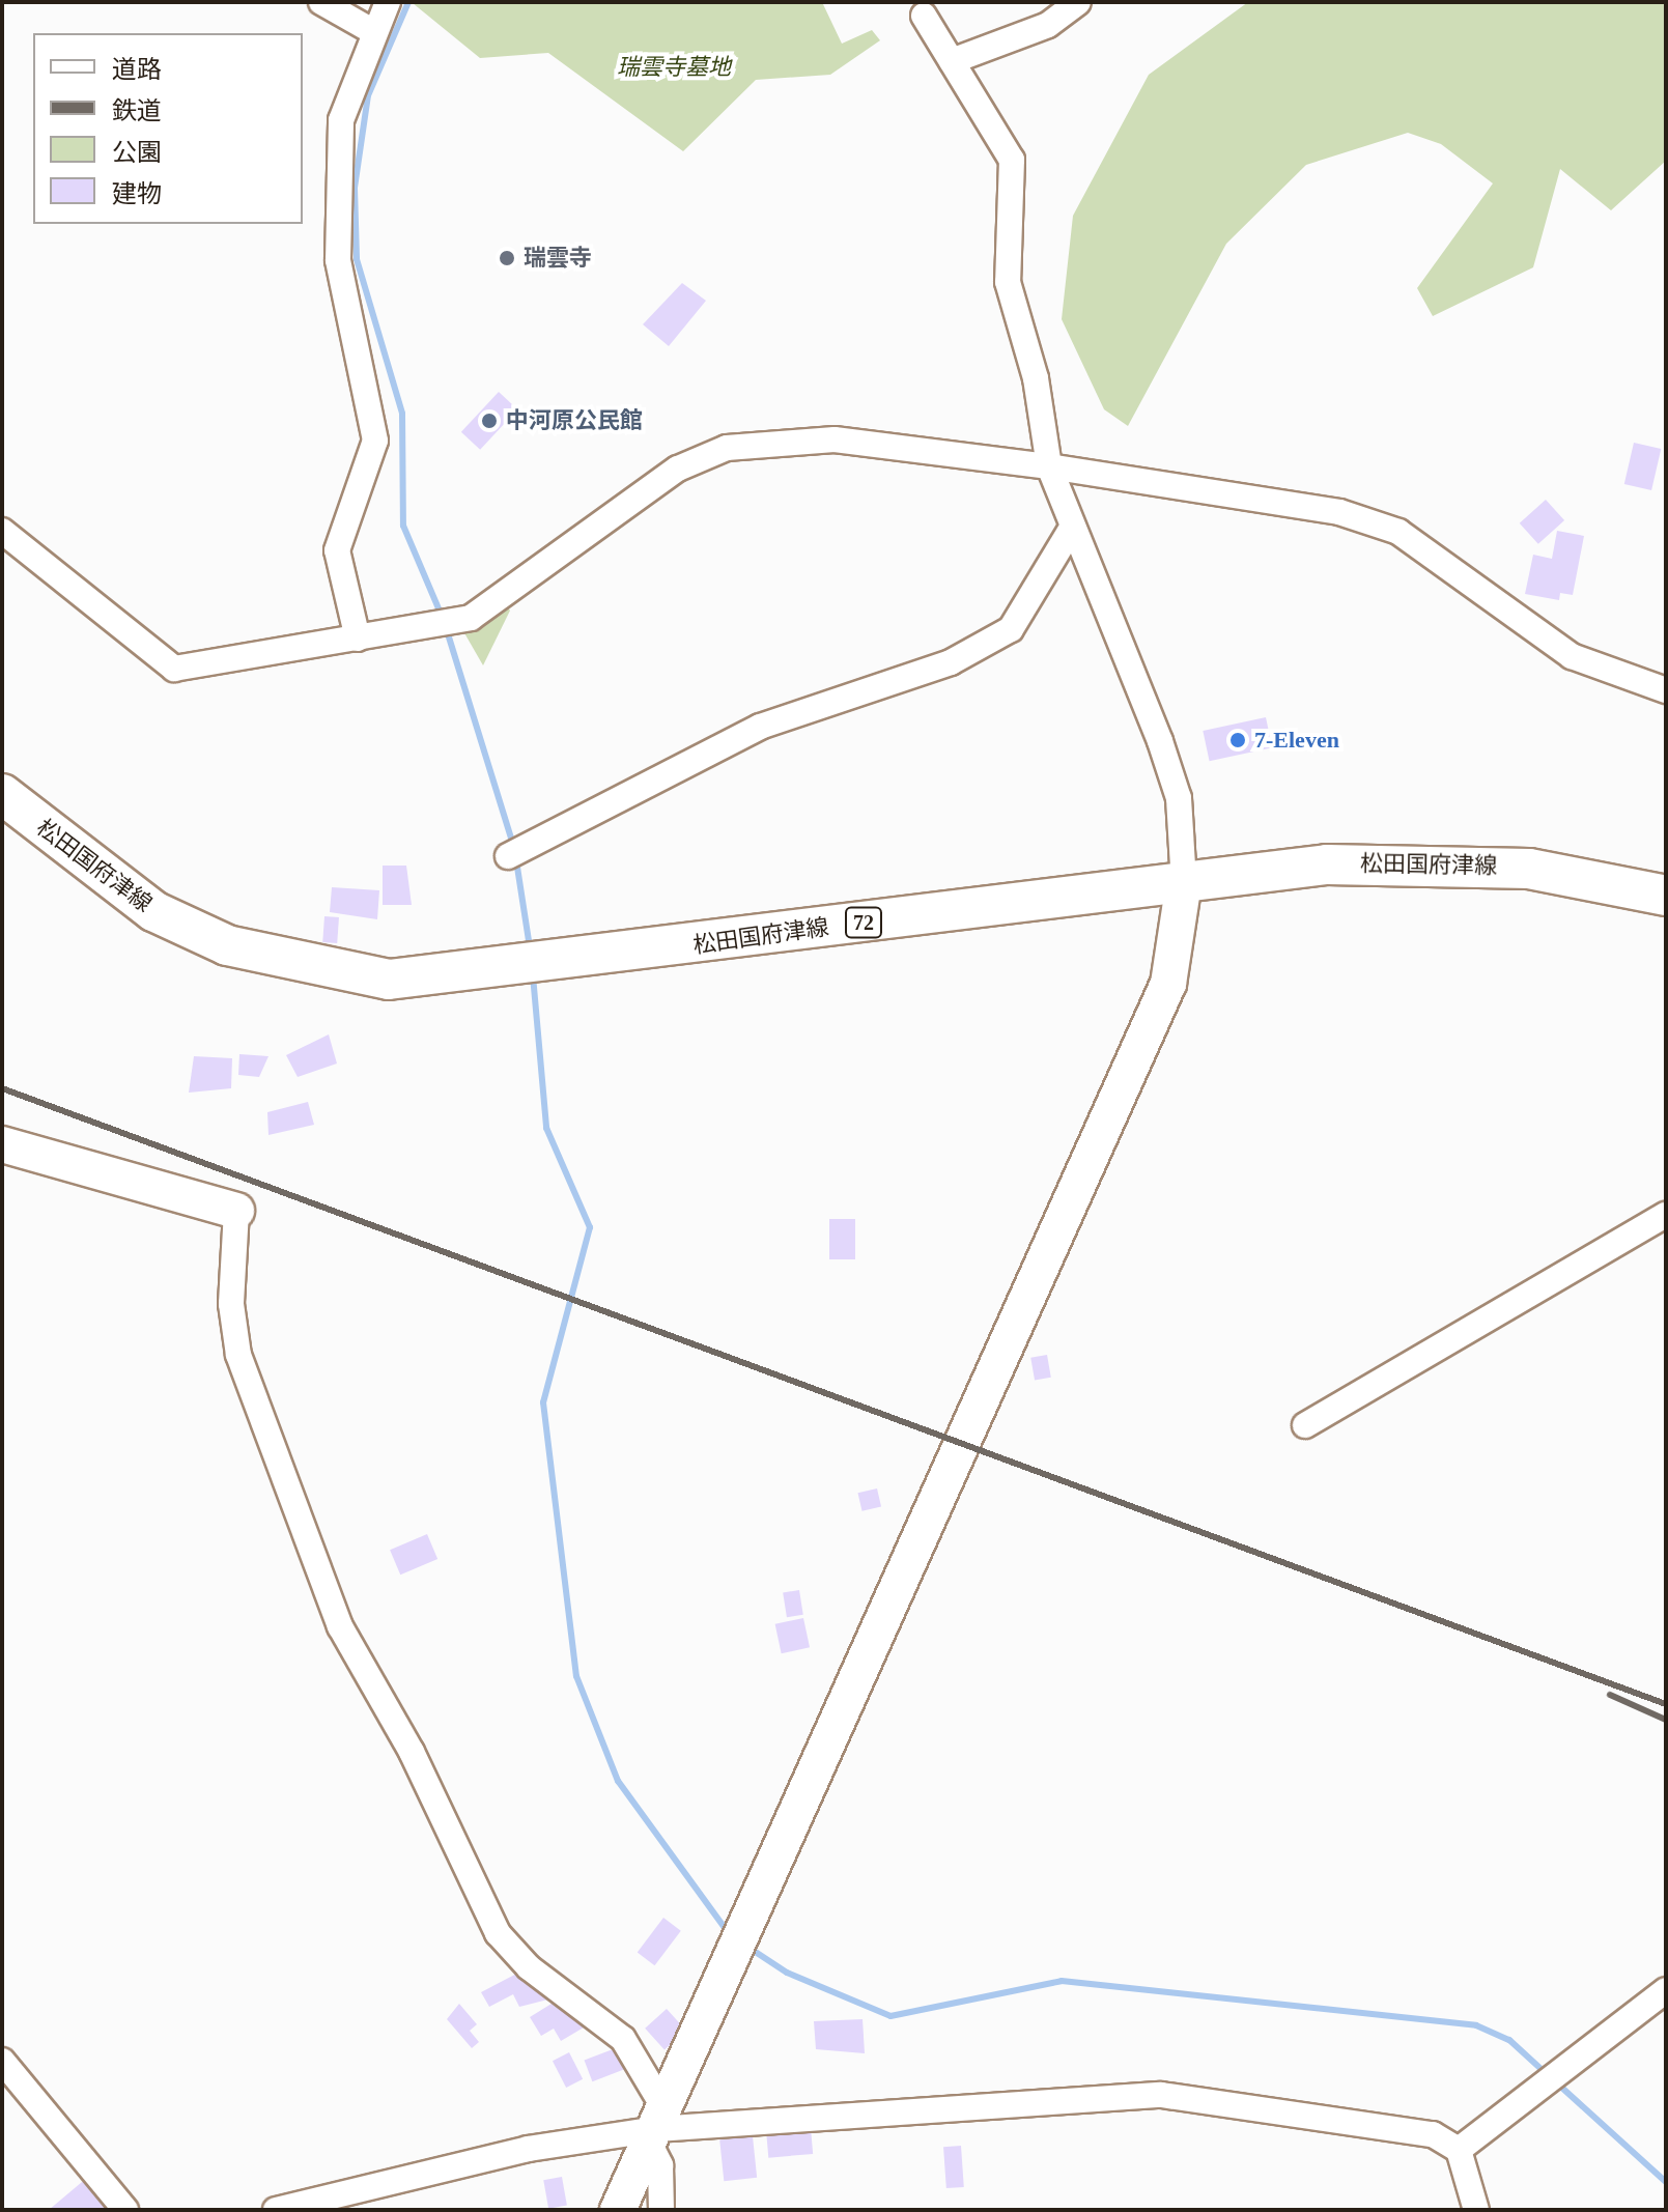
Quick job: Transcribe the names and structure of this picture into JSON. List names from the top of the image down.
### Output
{
  "streets": {
    "main road": ["松田国府津線", "72"]
  },
  "parks": ["瑞雲寺墓地"],
  "places": ["瑞雲寺", "中河原公民館", "7-Eleven"],
  "legend": [
    "道路",
    "鉄道",
    "公園",
    "建物"
  ]
}
